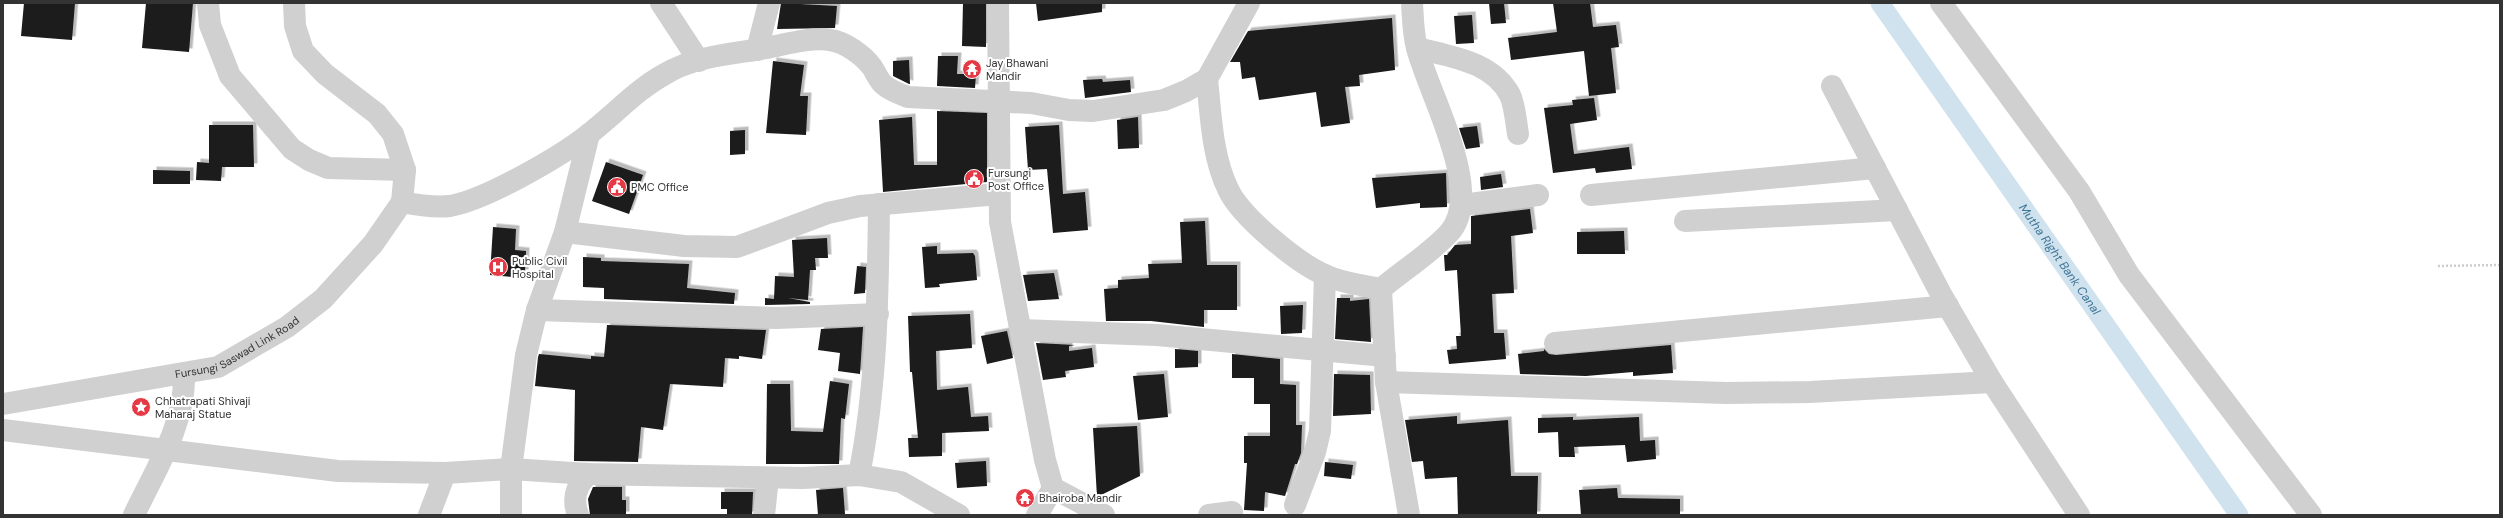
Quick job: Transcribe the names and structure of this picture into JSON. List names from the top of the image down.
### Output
{
  "streets": {
    "street": ["Fursungi Saswad Link Road"]
  },
  "water": ["Mutha Right Bank Canal"],
  "places": {
    "temple": ["Jay Bhawani Mandir", "Bhairoba Mandir"],
    "public building": ["Fursungi Post Office", "PMC Office"],
    "hospital": ["Public Civil Hospital"],
    "place": ["Chhatrapati Shivaji Maharaj Statue"]
  }
}
